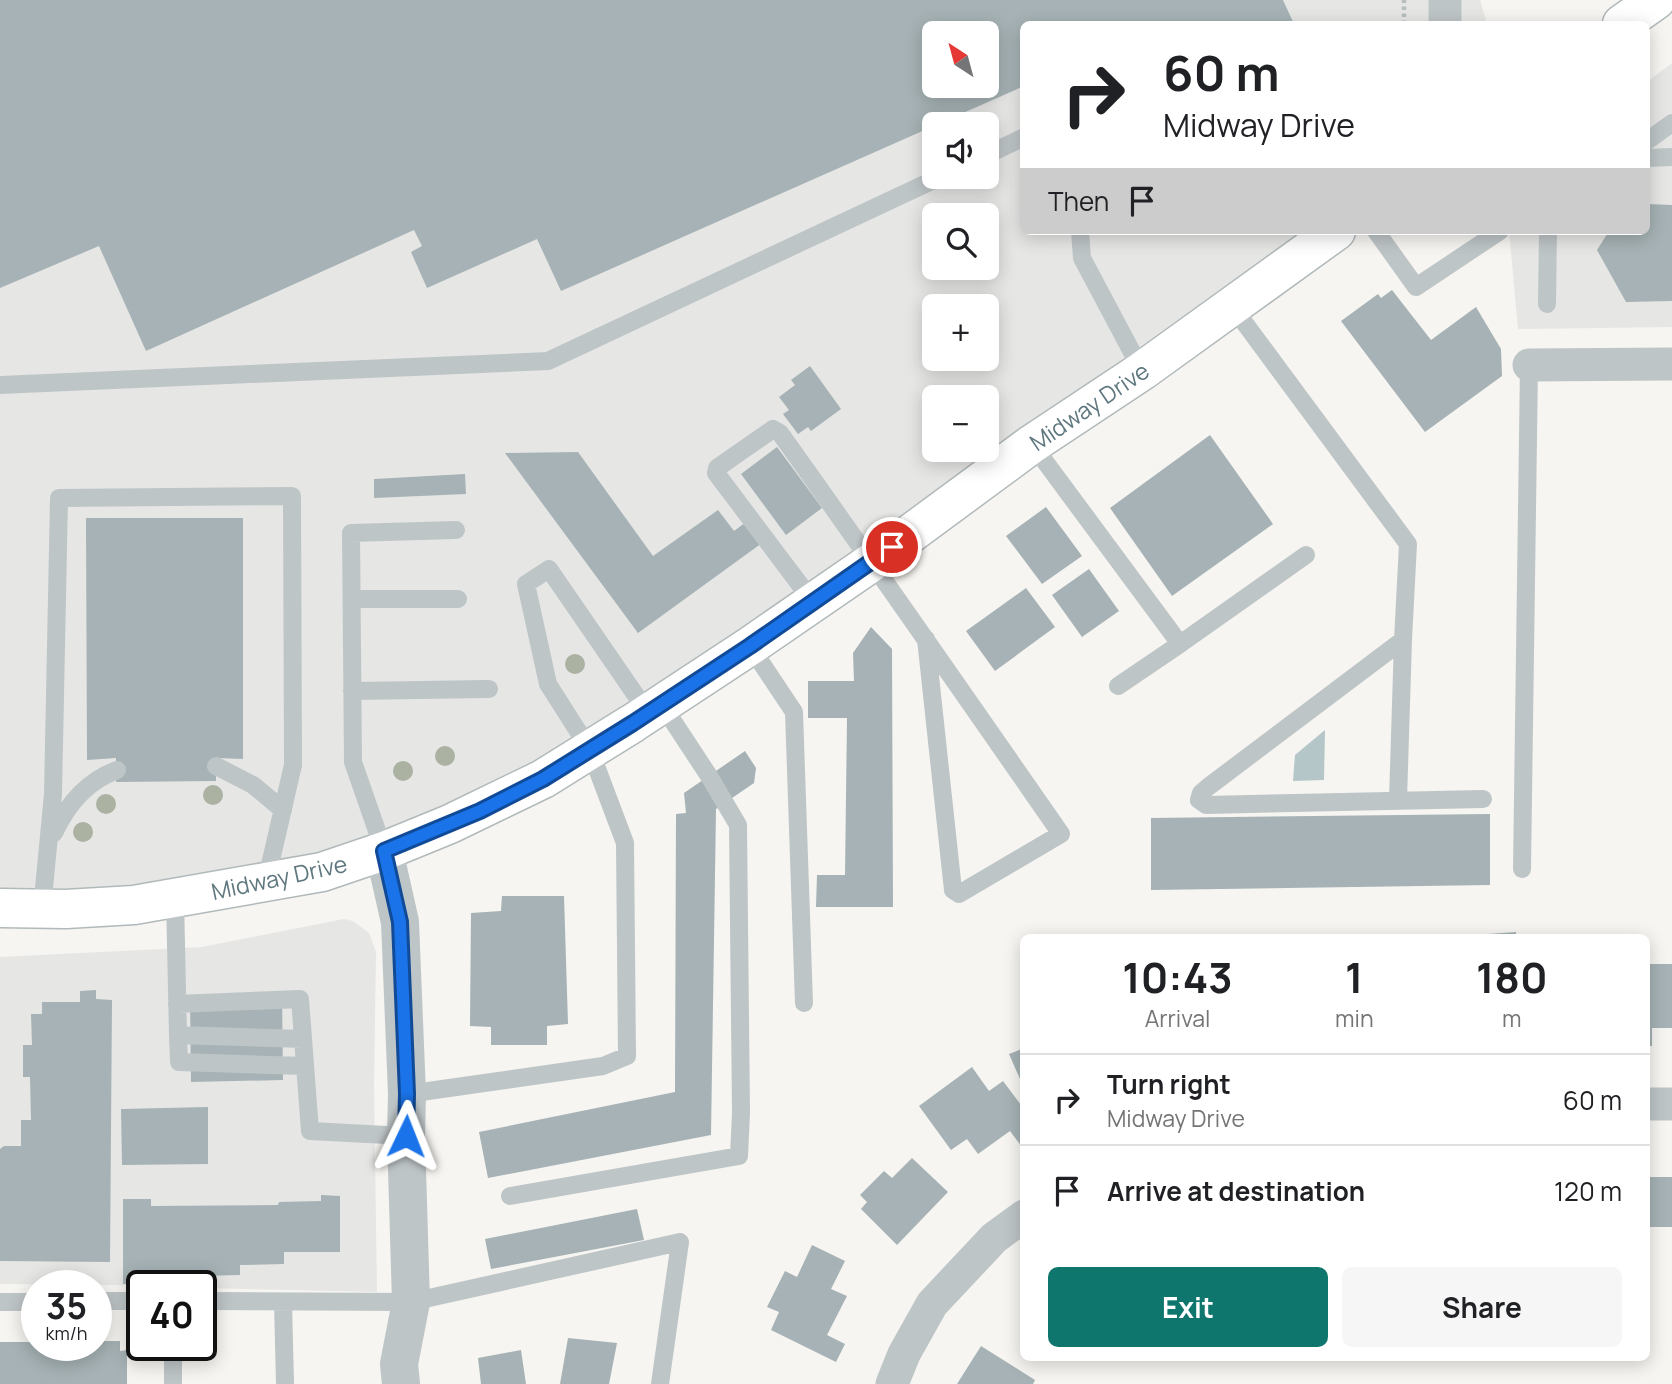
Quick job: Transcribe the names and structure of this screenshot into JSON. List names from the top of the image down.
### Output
{
  "streets": {
    "main road": ["Midway Drive"]
  },
  "north": "top left",
  "page": {
    "map_buttons": ["+", "−"],
    "turn": ["60 m", "Midway Drive"],
    "then": "Then",
    "eta": [
      "10:43",
      "Arrival",
      "1",
      "min",
      "180",
      "m"
    ],
    "list": [
      {
        "name": "Turn right",
        "note": "Midway Drive",
        "value": "60 m"
      },
      {
        "name": "Arrive at destination",
        "value": "120 m"
      }
    ],
    "buttons": ["Exit", "Share"],
    "speed": "35 km/h",
    "limit": "40"
  }
}
